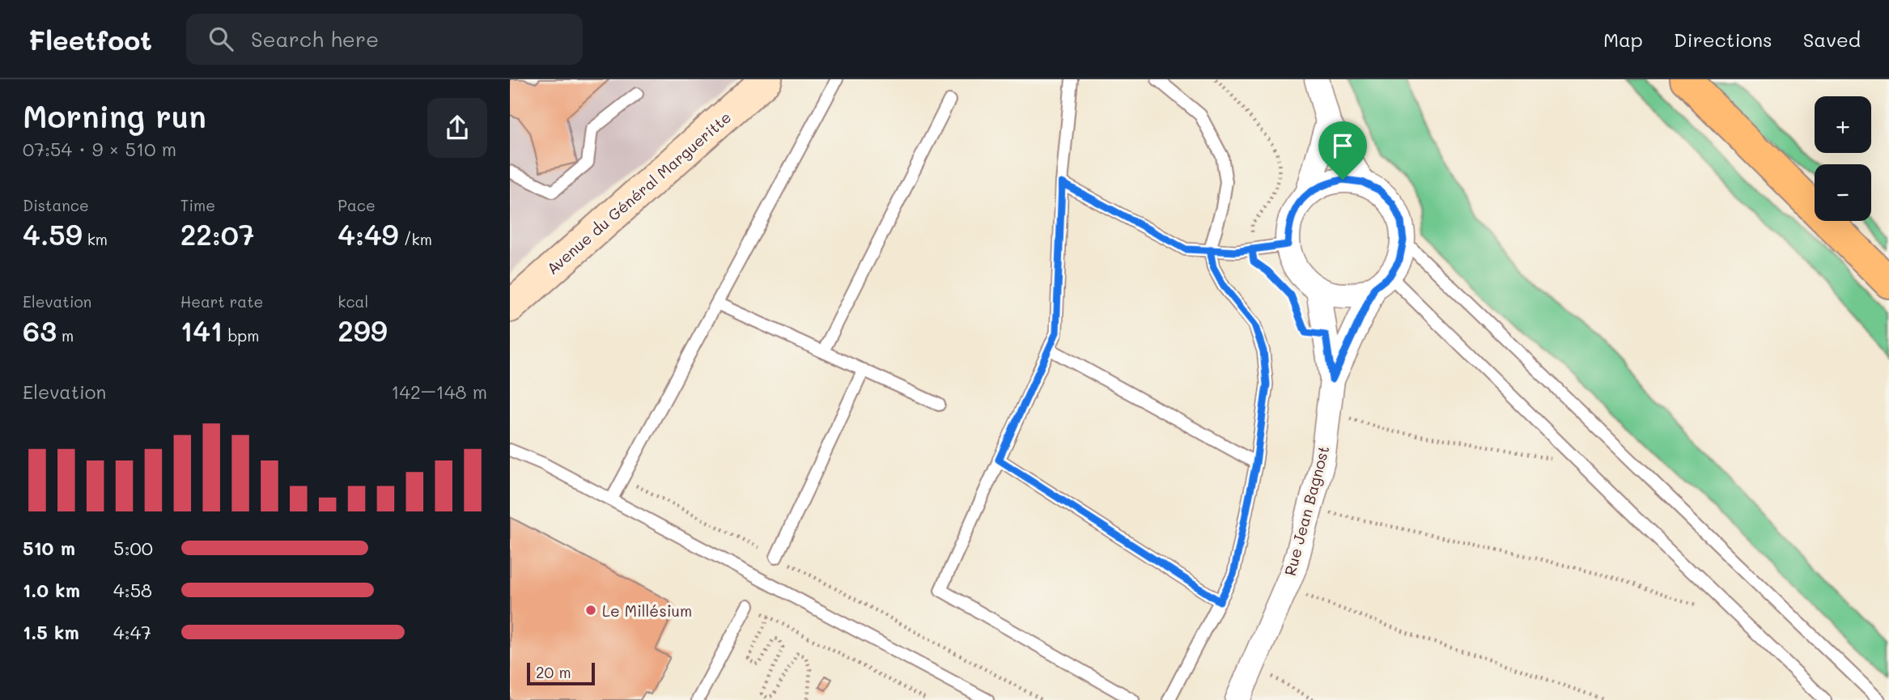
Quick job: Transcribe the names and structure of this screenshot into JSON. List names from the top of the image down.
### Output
{
  "streets": {
    "street": ["Avenue du Général Margueritte", "Rue Jean Bagnost"]
  },
  "places": ["Le Millésium"],
  "scale_bar": "20 m",
  "page": {
    "header": "Fleetfoot",
    "search": "Search here",
    "nav": ["Map", "Directions", "Saved"],
    "heading": ["Morning run", "07:54 · 9 × 510 m"],
    "map_buttons": ["+", "−"],
    "stats": [
      ["Distance", "4.59 km"],
      ["Time", "22:07"],
      ["Pace", "4:49 /km"],
      ["Elevation", "63 m"],
      ["Heart rate", "141 bpm"],
      ["kcal", "299"]
    ],
    "chart": ["Elevation", "142–148 m"],
    "list": [
      {
        "name": "510 m",
        "note": "5:00"
      },
      {
        "name": "1.0 km",
        "note": "4:58"
      },
      {
        "name": "1.5 km",
        "note": "4:47"
      }
    ],
    "scale": "20 m"
  }
}
